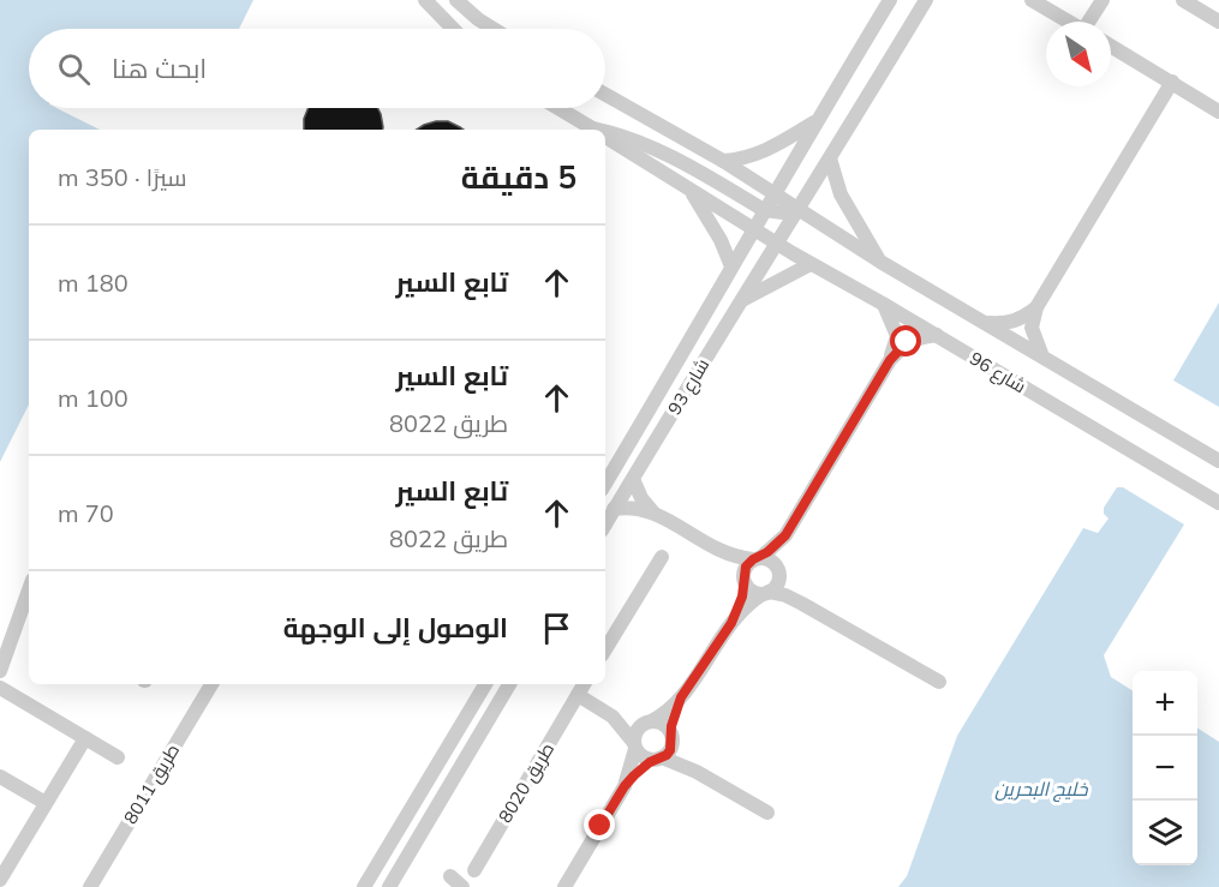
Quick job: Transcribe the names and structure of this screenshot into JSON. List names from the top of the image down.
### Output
{
  "streets": {
    "street": [
      "شارع 96",
      "شارع 93",
      "طريق 8020",
      "طريق 8011"
    ]
  },
  "crossings": [
    ["شارع 96", "شارع 93"]
  ],
  "water": ["خليج البحرين"],
  "north": "bottom right",
  "page": {
    "search": "ابحث هنا",
    "heading": ["5 دقيقة", "سيرًا · 350 m"],
    "list": [
      ["تابع السير", "180 m"],
      ["تابع السير", "طريق 8022", "100 m"],
      ["تابع السير", "طريق 8022", "70 m"],
      "الوصول إلى الوجهة"
    ],
    "map_buttons": ["+", "−"]
  }
}
